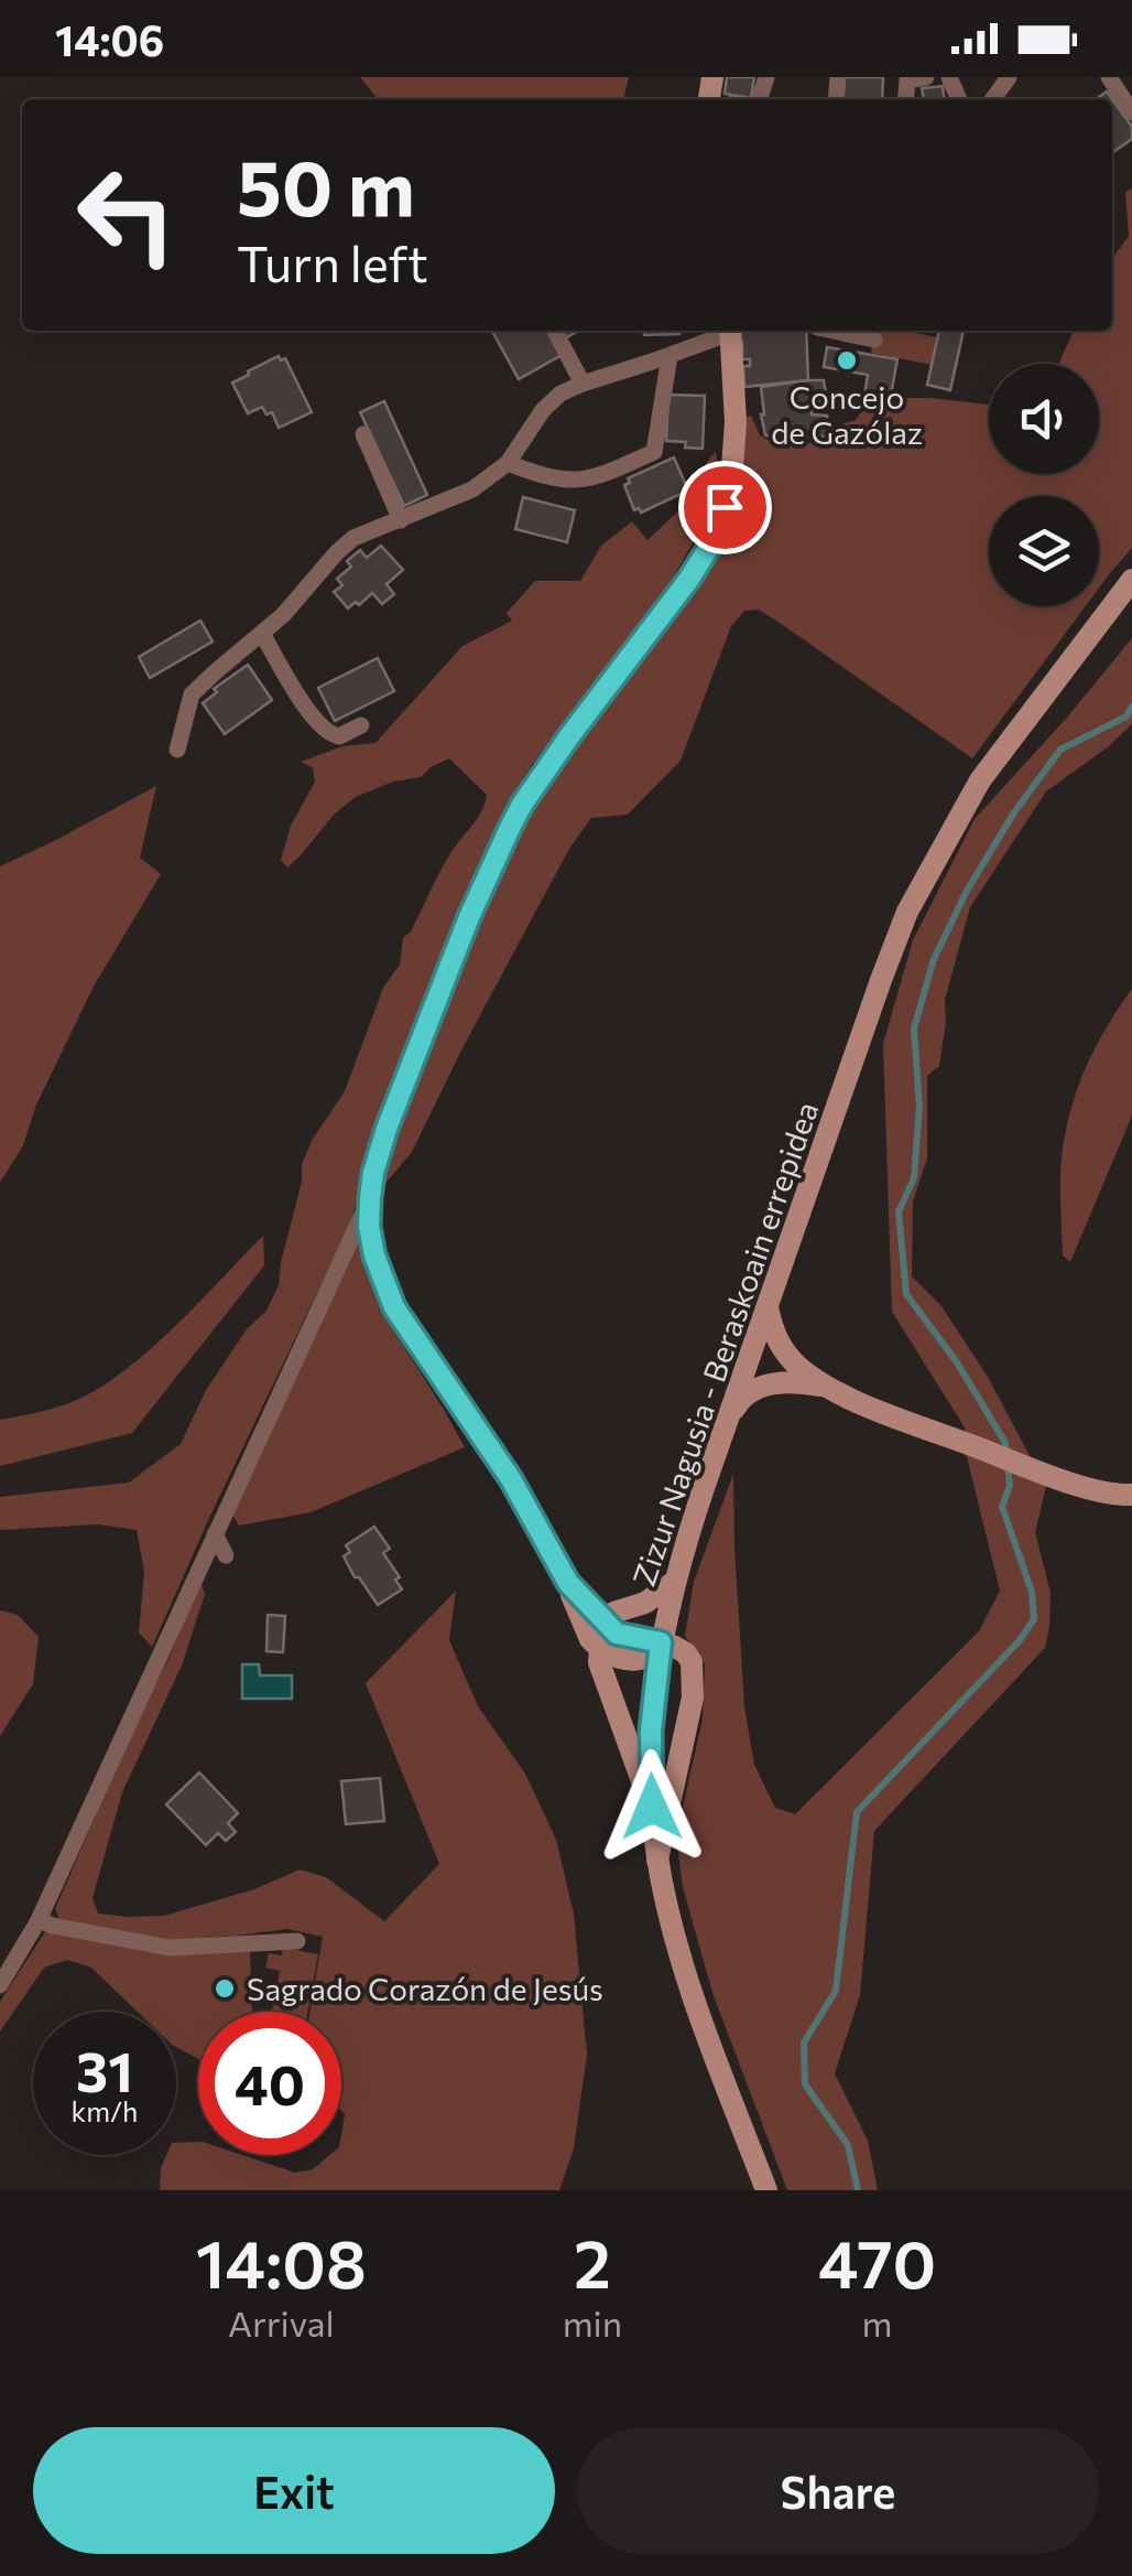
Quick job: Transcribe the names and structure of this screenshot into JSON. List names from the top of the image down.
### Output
{
  "streets": {
    "street": ["Zizur Nagusia - Beraskoain errepidea"]
  },
  "places": ["Concejo de Gazólaz", "Sagrado Corazón de Jesús"],
  "page": {
    "status": "14:06",
    "turn": ["50 m", "Turn left"],
    "speed": "31 km/h",
    "limit": "40",
    "eta": [
      "14:08",
      "Arrival",
      "2",
      "min",
      "470",
      "m"
    ],
    "buttons": ["Exit", "Share"]
  }
}
